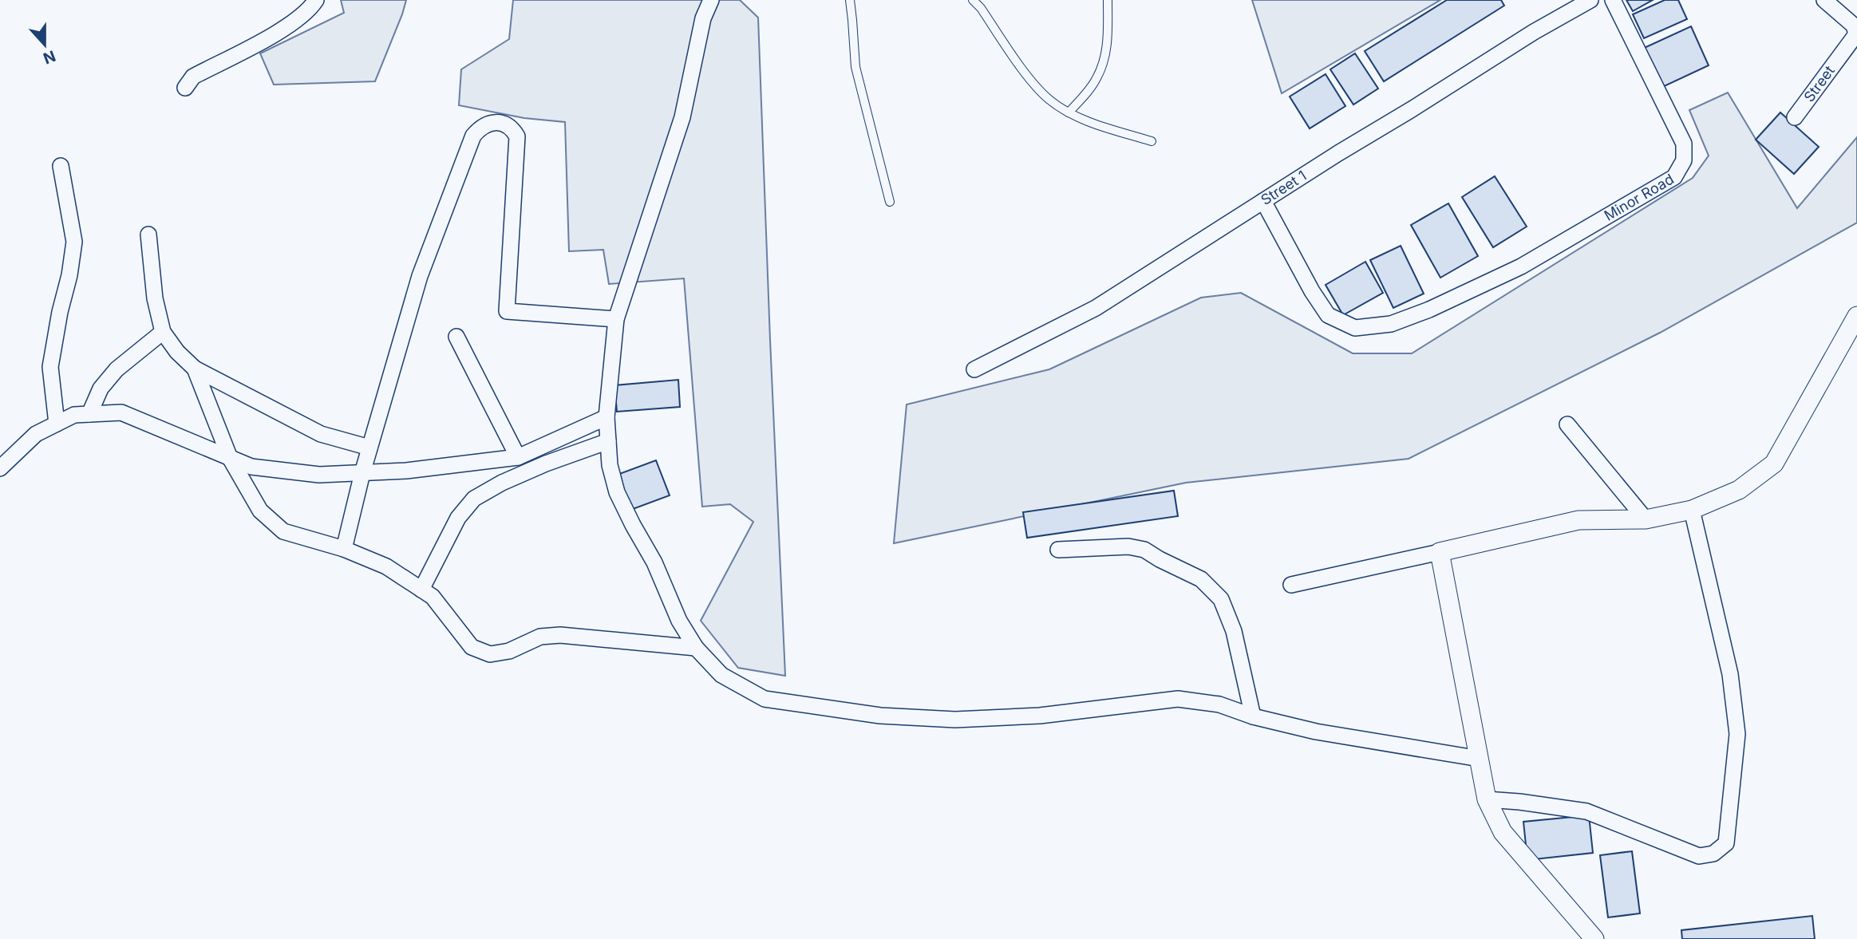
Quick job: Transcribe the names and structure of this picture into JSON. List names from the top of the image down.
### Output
{
  "streets": {
    "street": ["Street", "Street 1", "Minor Road"]
  },
  "crossings": [
    ["Street 1", "Minor Road"]
  ],
  "north": "bottom"
}
